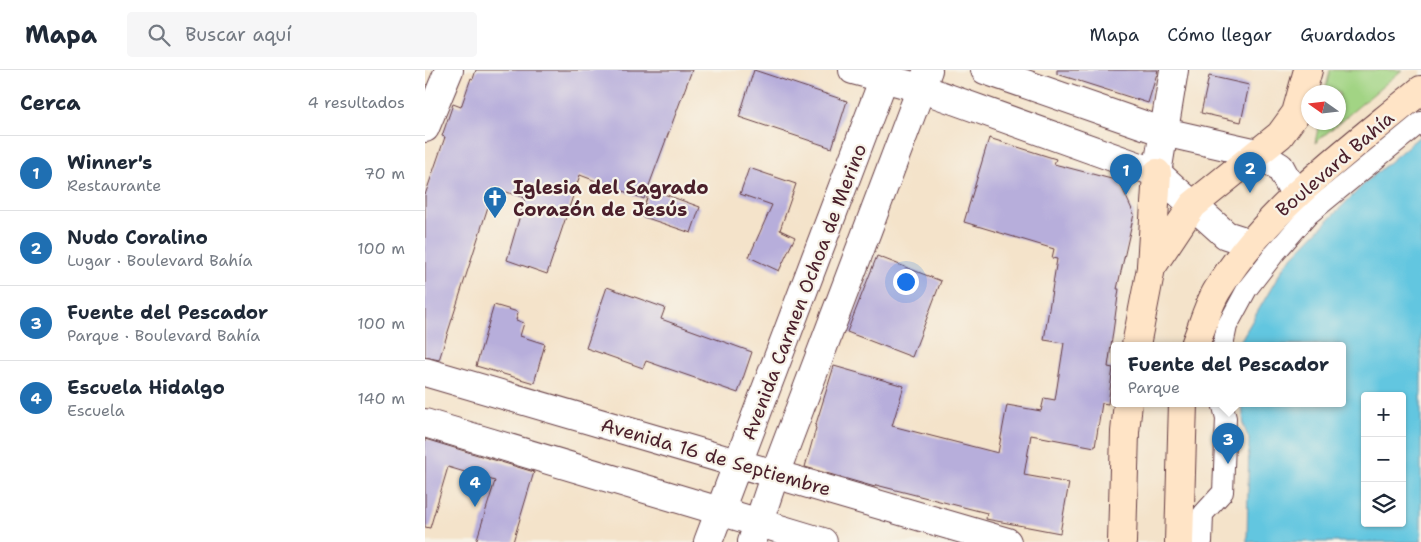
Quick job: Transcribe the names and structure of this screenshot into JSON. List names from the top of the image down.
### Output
{
  "streets": {
    "main road": ["Boulevard Bahía"],
    "street": ["Avenida Carmen Ochoa de Merino", "Avenida 16 de Septiembre"]
  },
  "crossings": [
    ["Avenida Carmen Ochoa de Merino", "Avenida 16 de Septiembre"]
  ],
  "places": {
    "church": ["Iglesia del Sagrado Corazón de Jesús"]
  },
  "north": "left",
  "page": {
    "header": "Mapa",
    "search": "Buscar aquí",
    "nav": ["Mapa", "Cómo llegar", "Guardados"],
    "heading": ["Cerca", "4 resultados"],
    "list": [
      {
        "mark": "1",
        "name": "Winner's",
        "note": "Restaurante",
        "value": "70 m"
      },
      {
        "mark": "2",
        "name": "Nudo Coralino",
        "note": "Lugar · Boulevard Bahía",
        "value": "100 m"
      },
      {
        "mark": "3",
        "name": "Fuente del Pescador",
        "note": "Parque · Boulevard Bahía",
        "value": "100 m"
      },
      {
        "mark": "4",
        "name": "Escuela Hidalgo",
        "note": "Escuela",
        "value": "140 m"
      }
    ],
    "pins": [
      "2",
      "1",
      "3",
      "4"
    ],
    "popup": ["Fuente del Pescador", "Parque"],
    "map_buttons": ["+", "−"]
  }
}
